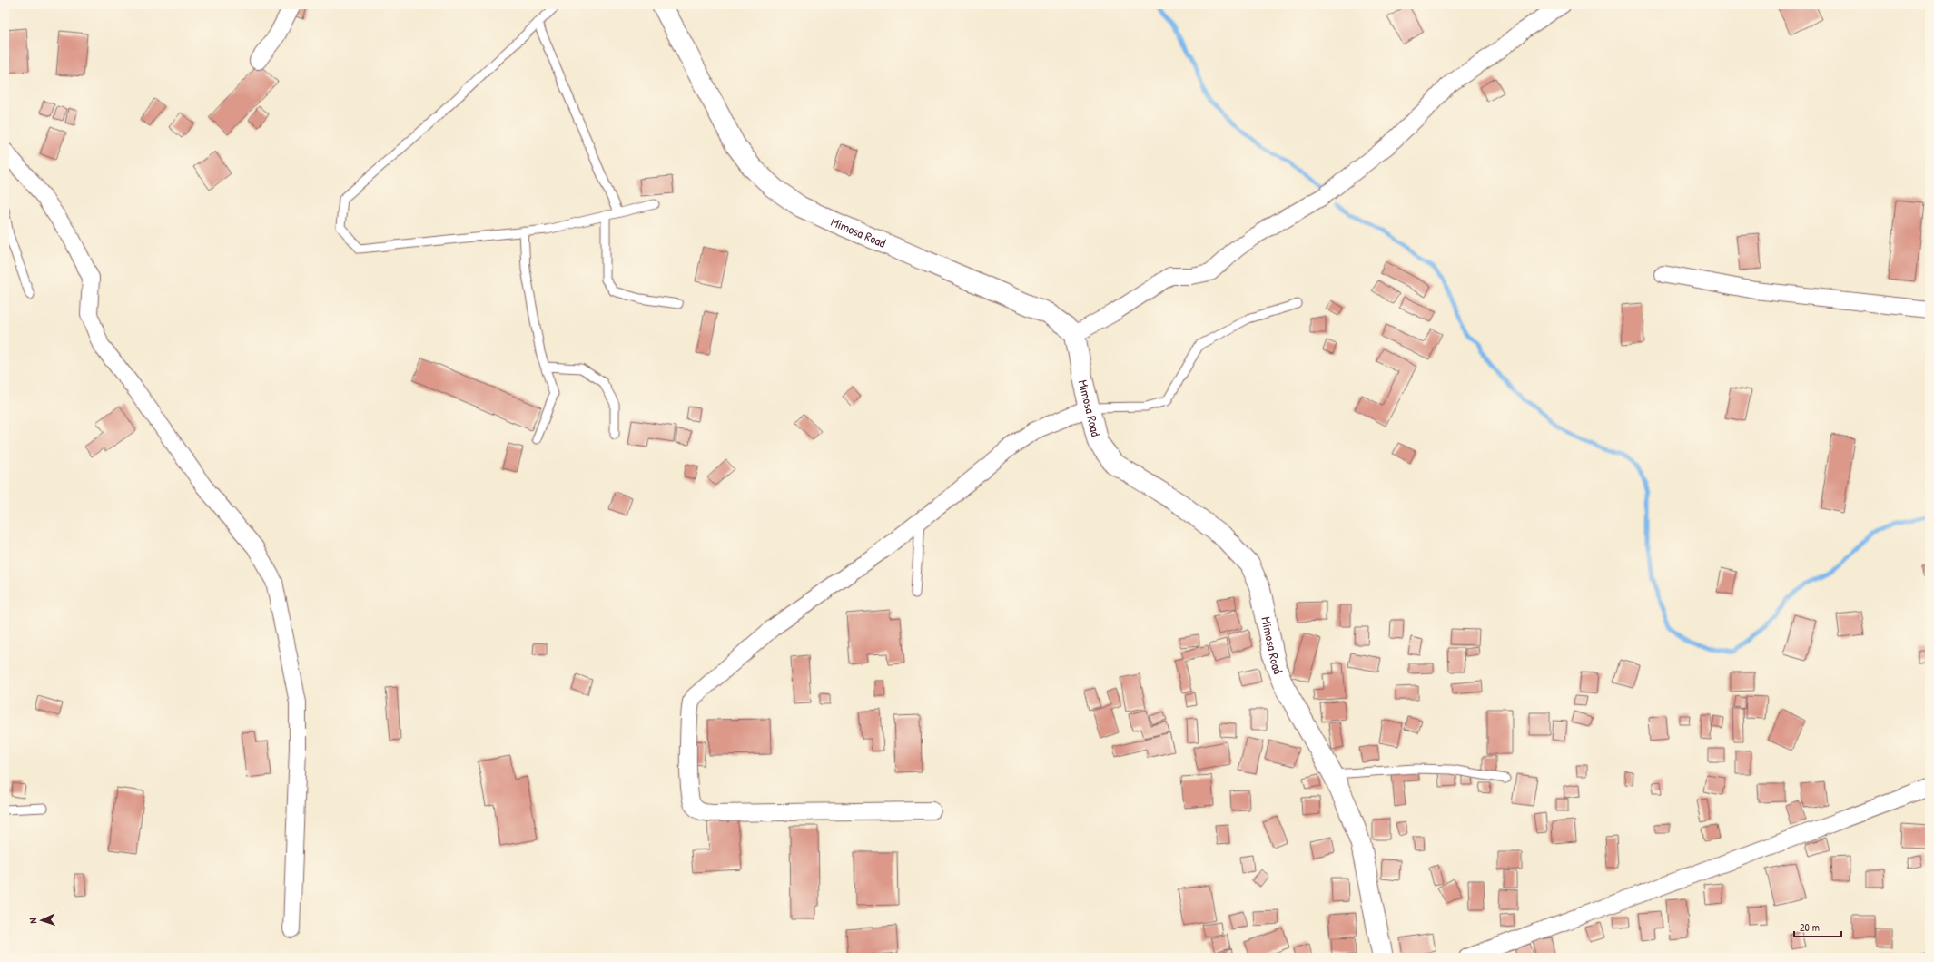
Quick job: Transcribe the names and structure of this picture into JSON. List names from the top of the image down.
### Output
{
  "streets": {
    "street": ["Mimosa Road"]
  },
  "scale_bar": "20 m",
  "north": "left"
}
